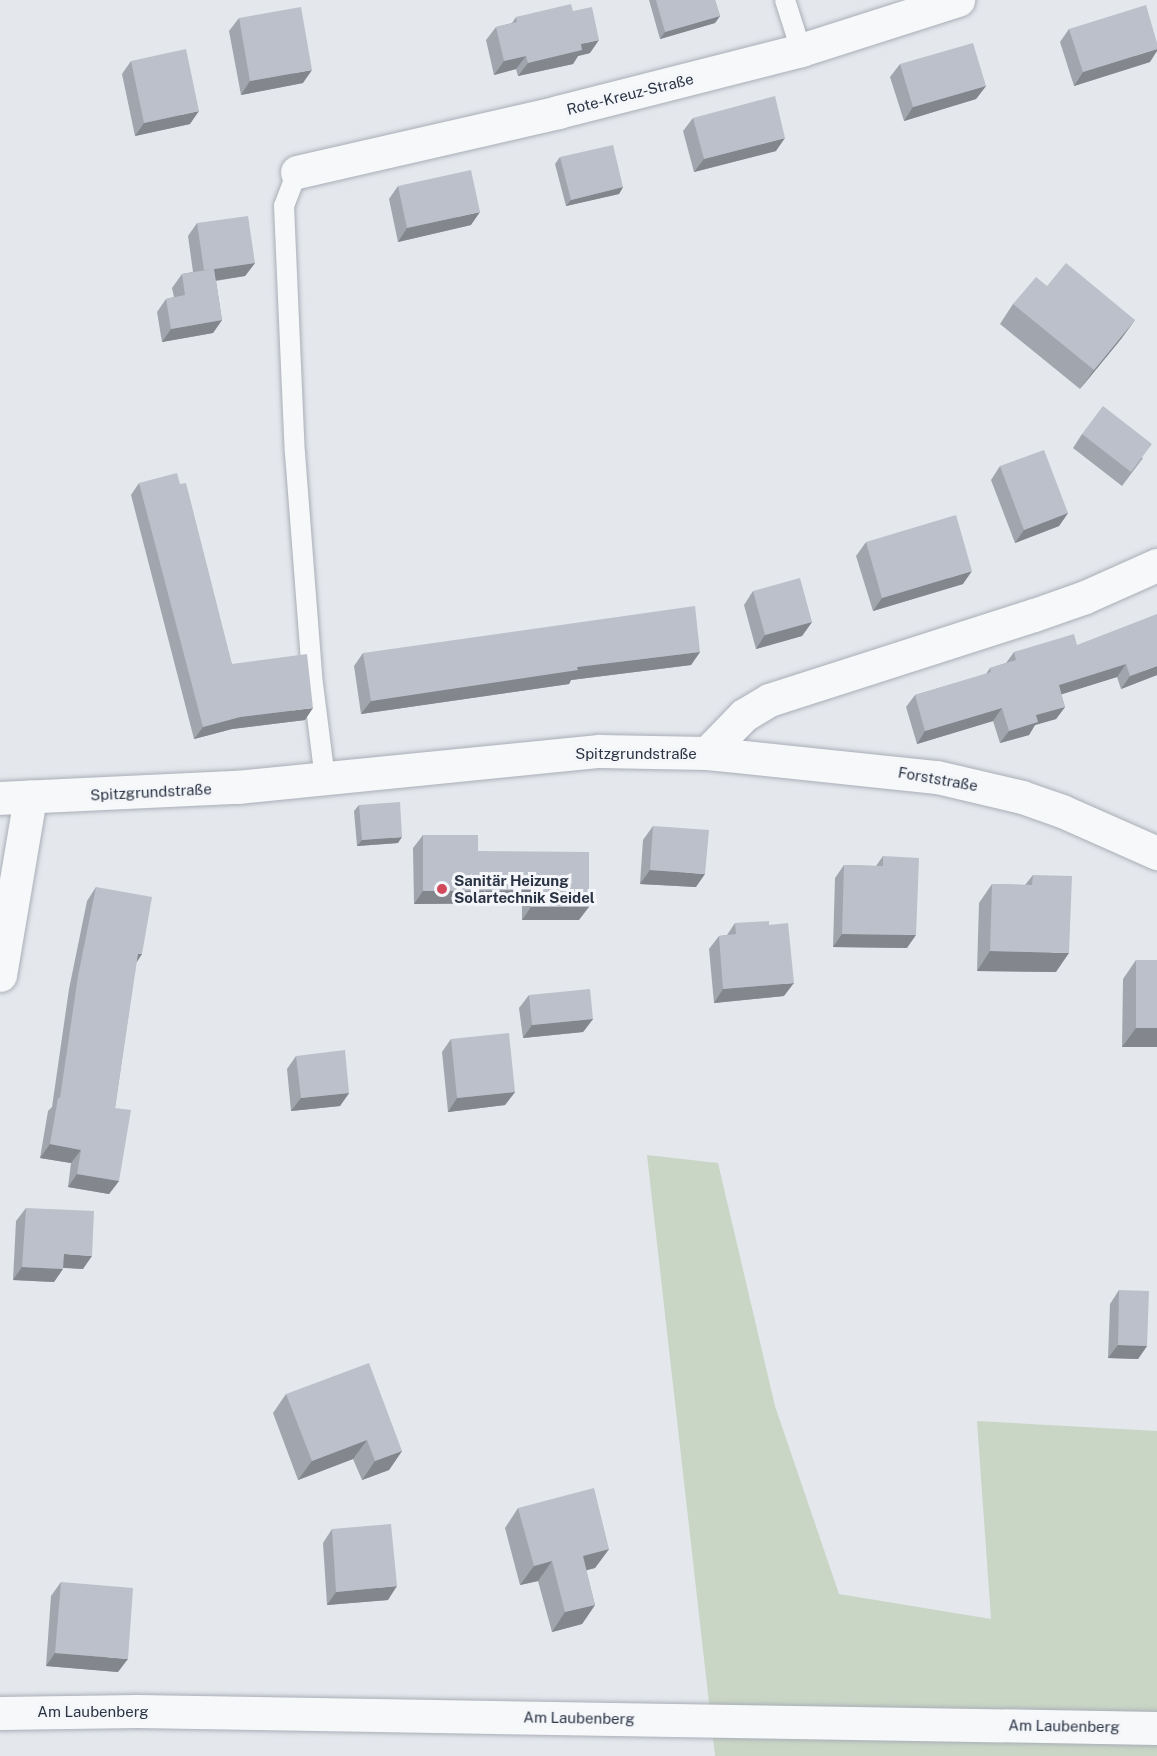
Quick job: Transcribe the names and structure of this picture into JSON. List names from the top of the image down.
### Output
{
  "streets": {
    "street": [
      "Rote-Kreuz-Straße",
      "Spitzgrundstraße",
      "Forststraße",
      "Am Laubenberg"
    ]
  },
  "crossings": [
    ["Spitzgrundstraße", "Forststraße"]
  ],
  "places": ["Sanitär Heizung Solartechnik Seidel"]
}
